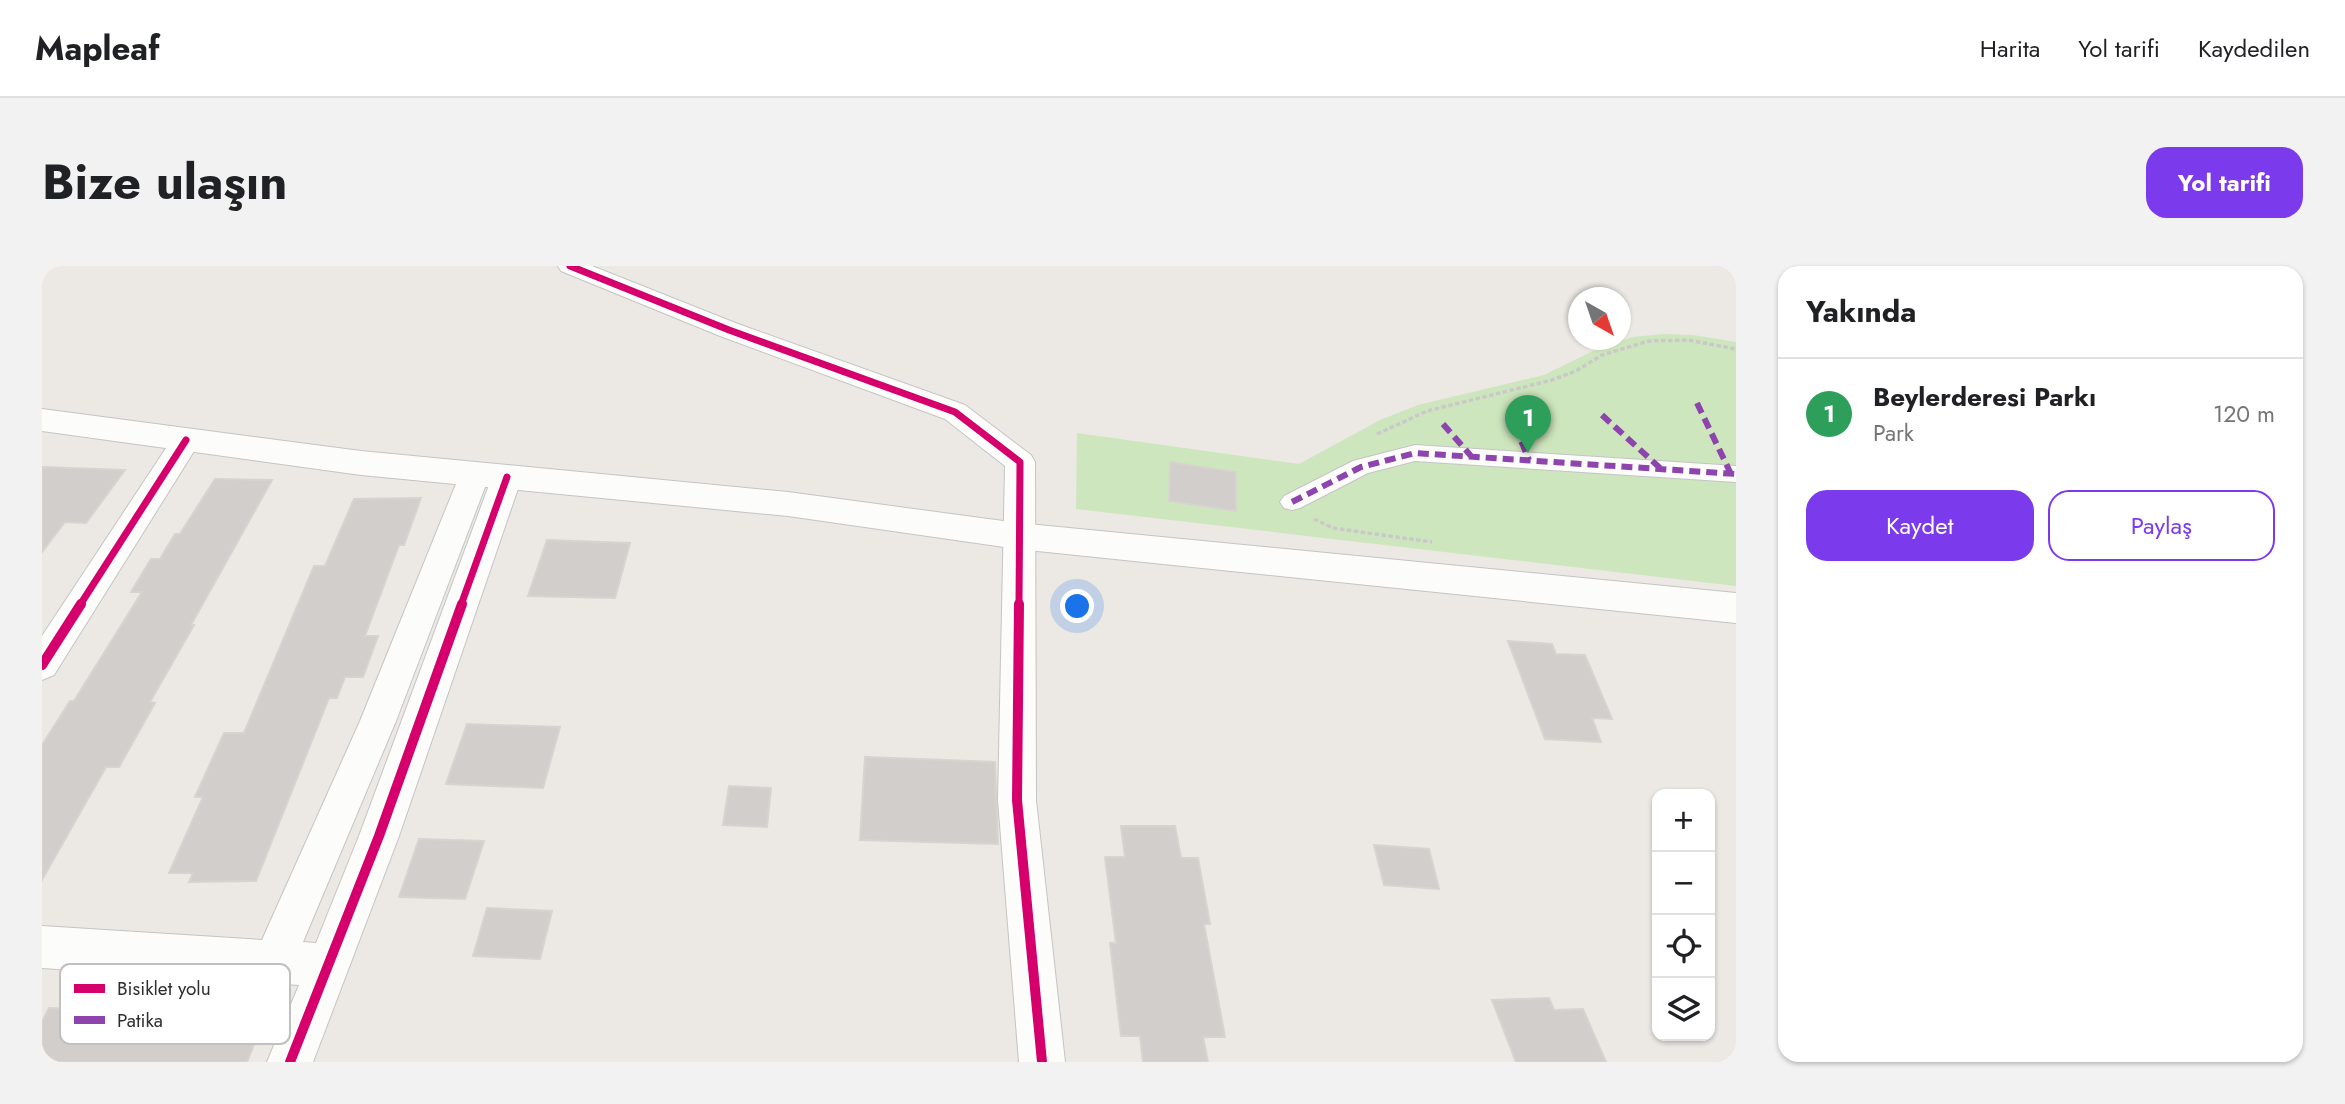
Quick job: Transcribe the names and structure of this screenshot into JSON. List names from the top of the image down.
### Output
{
  "legend": ["Bisiklet yolu", "Patika"],
  "north": "bottom right",
  "page": {
    "header": "Mapleaf",
    "nav": ["Harita", "Yol tarifi", "Kaydedilen"],
    "title": "Bize ulaşın",
    "buttons": [
      "Yol tarifi",
      ["Kaydet", "Paylaş"]
    ],
    "heading": "Yakında",
    "list": [
      {
        "mark": "1",
        "name": "Beylerderesi Parkı",
        "note": "Park",
        "value": "120 m"
      }
    ],
    "pins": "1",
    "map_buttons": ["+", "−"]
  }
}
